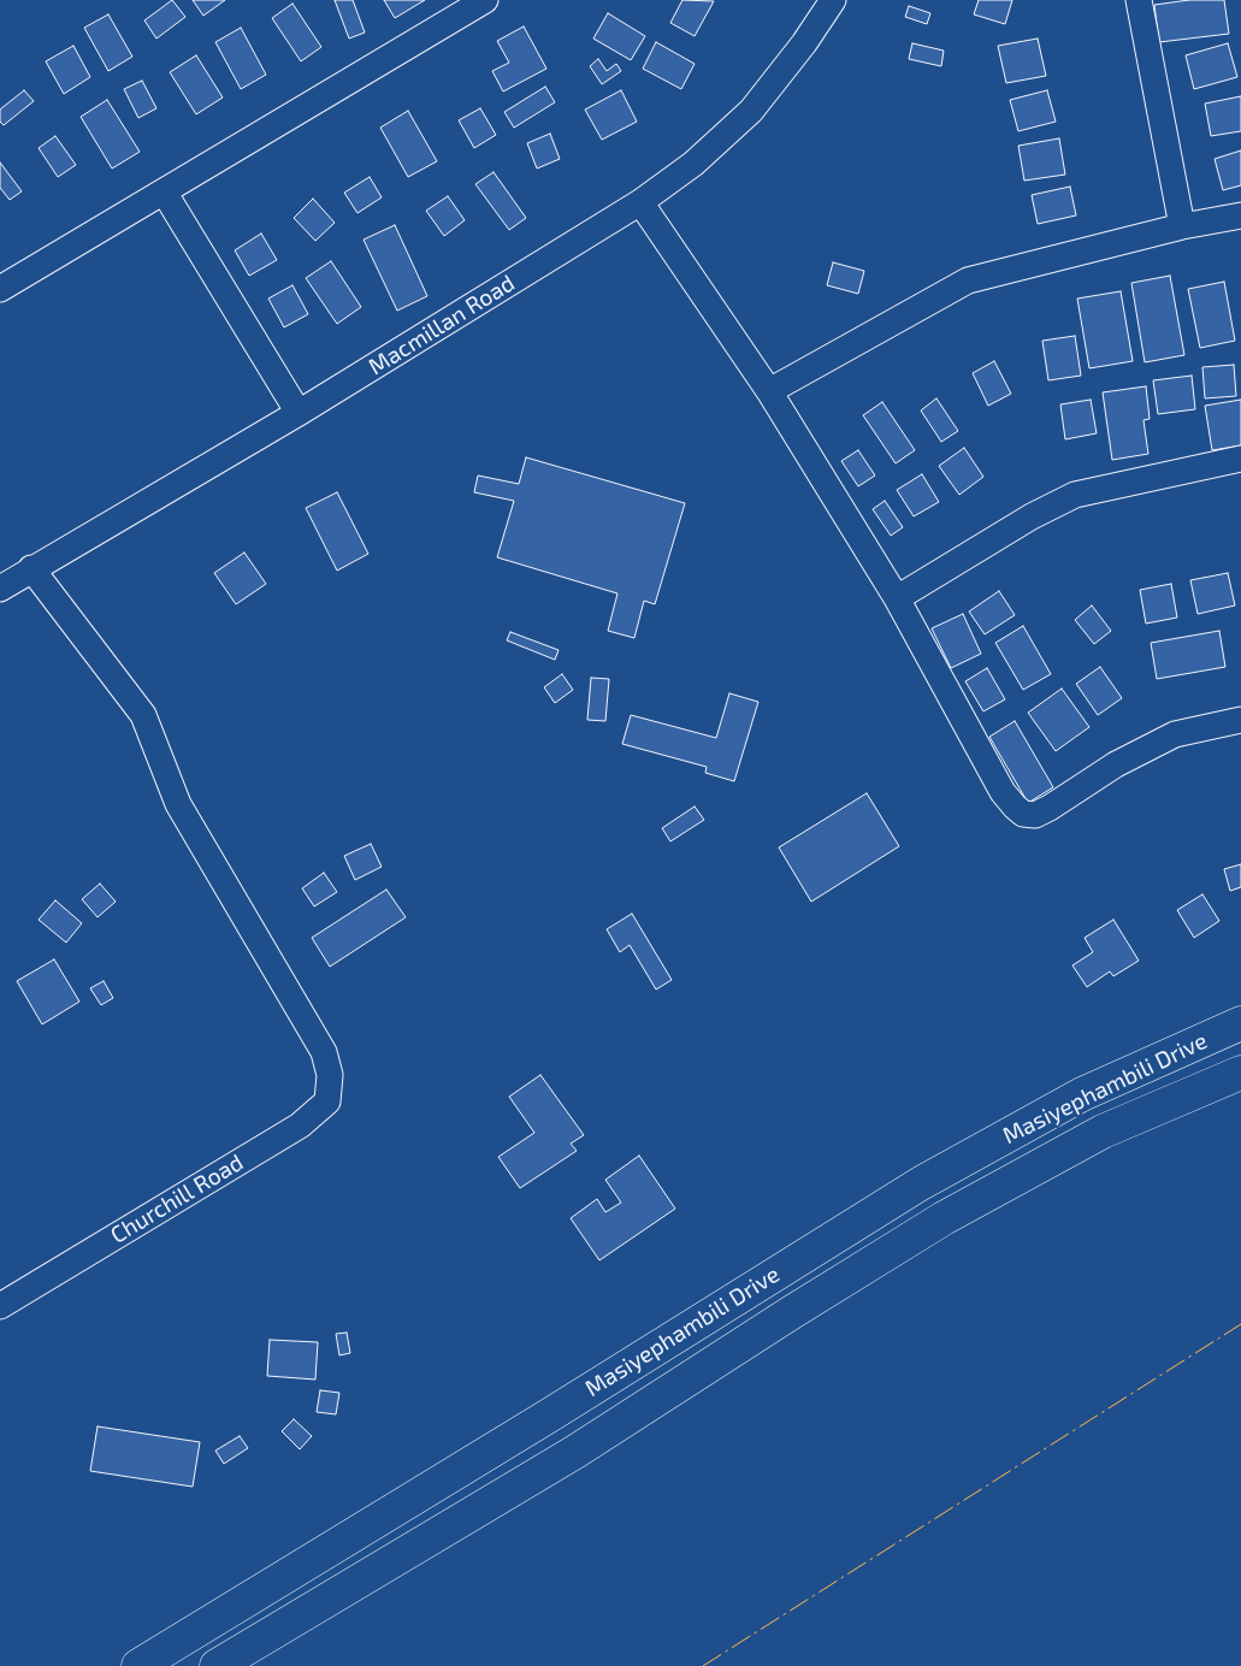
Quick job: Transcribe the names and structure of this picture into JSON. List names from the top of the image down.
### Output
{
  "streets": {
    "main road": ["Masiyephambili Drive"],
    "street": ["Macmillan Road", "Churchill Road"]
  },
  "crossings": [
    ["Macmillan Road", "Churchill Road"]
  ]
}
